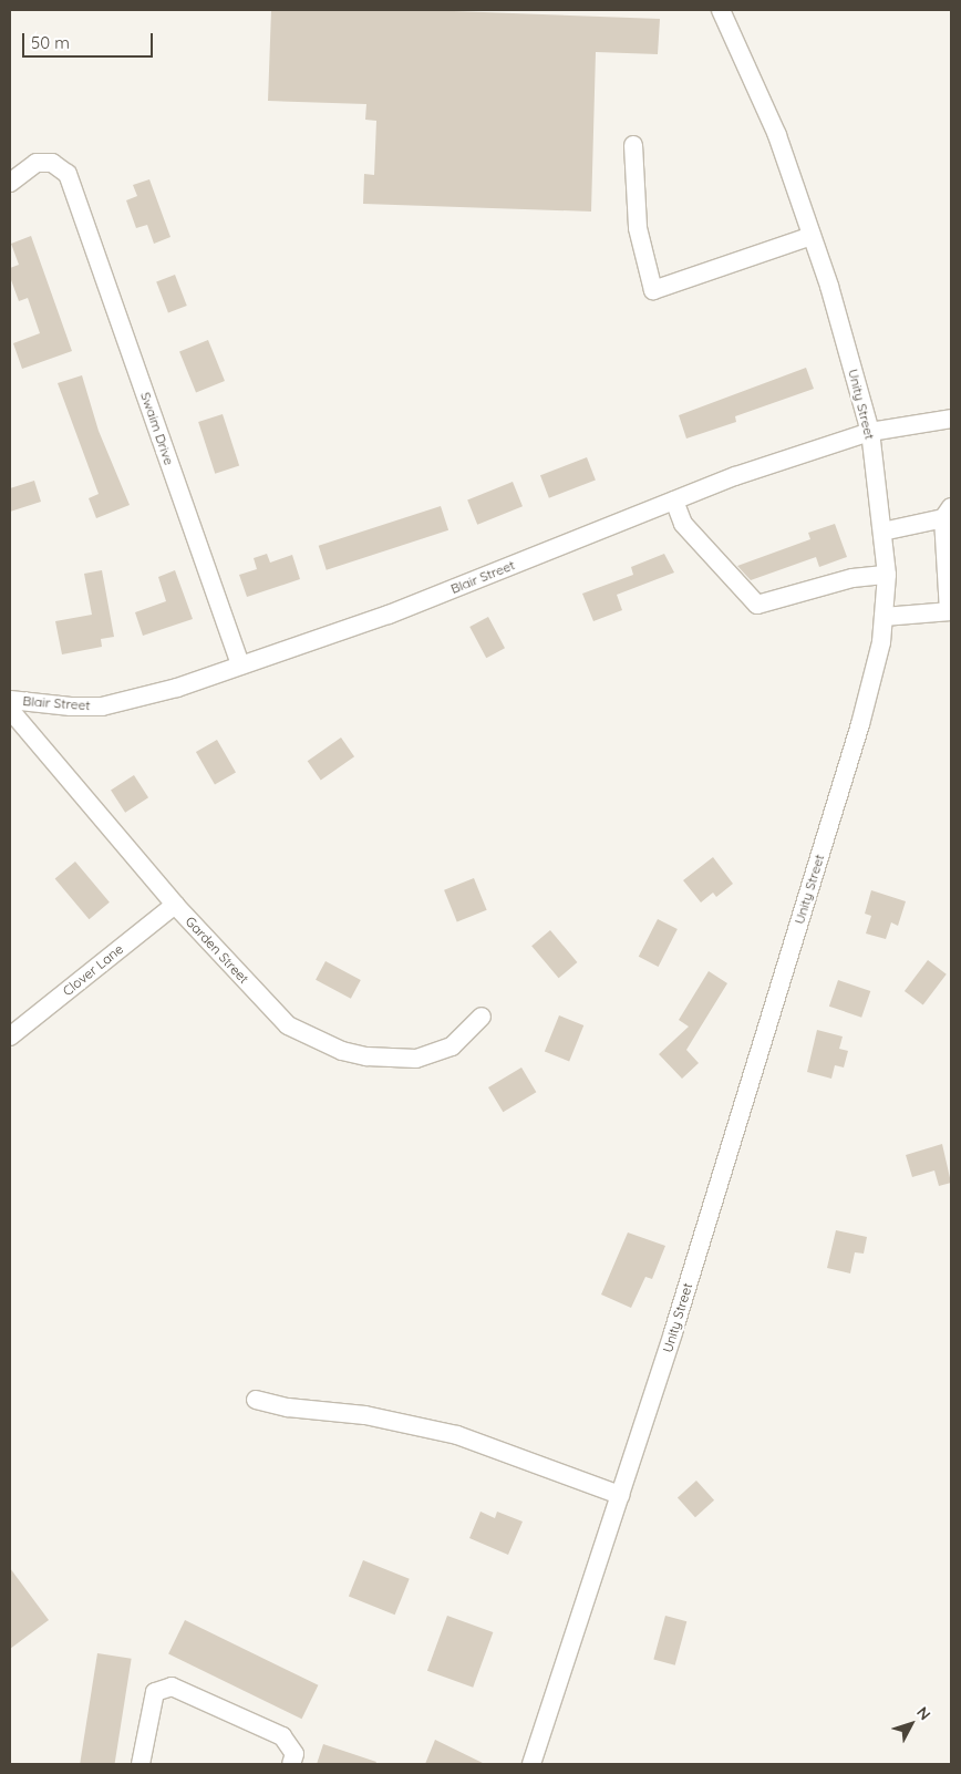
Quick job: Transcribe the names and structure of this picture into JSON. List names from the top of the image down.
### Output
{
  "streets": {
    "street": [
      "Unity Street",
      "Swaim Drive",
      "Blair Street",
      "Garden Street",
      "Clover Lane"
    ]
  },
  "crossings": [
    ["Unity Street", "Blair Street"],
    ["Swaim Drive", "Blair Street"],
    ["Garden Street", "Clover Lane"]
  ],
  "scale_bar": "50 m",
  "north": "top right"
}
